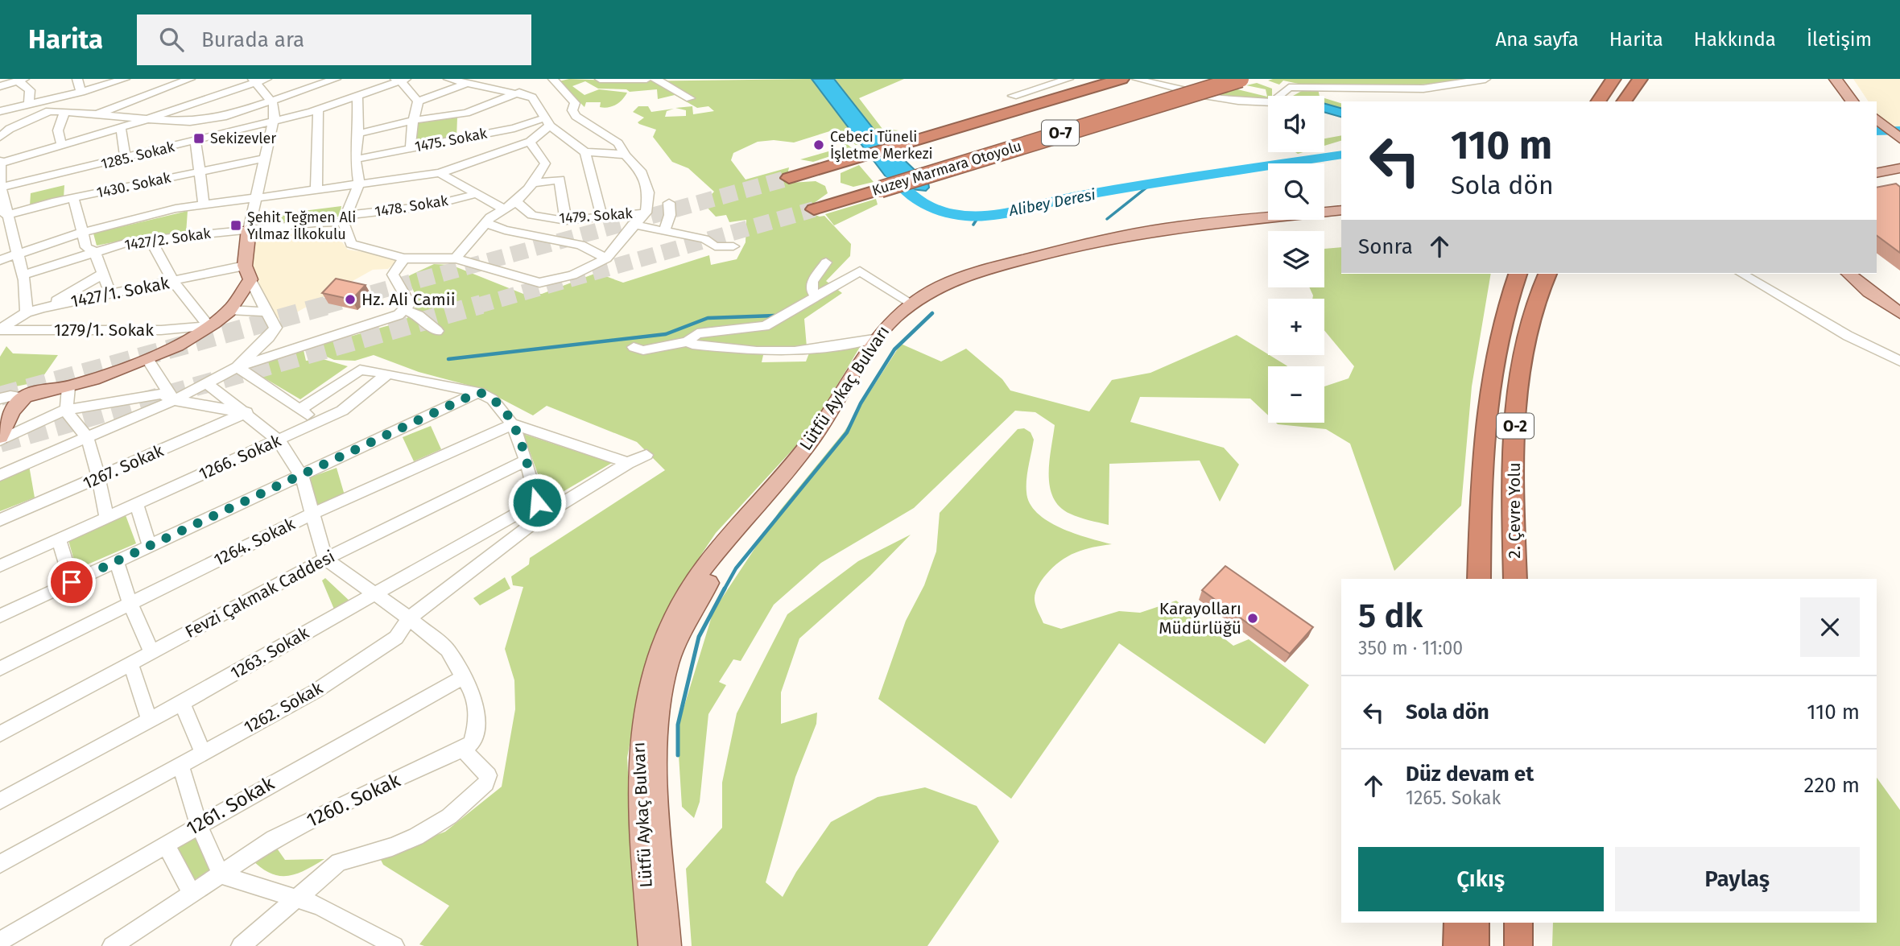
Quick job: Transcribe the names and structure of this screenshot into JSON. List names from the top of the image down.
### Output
{
  "streets": {
    "highway": [
      "O-7",
      "Kuzey Marmara Otoyolu",
      "O-2",
      "2. Çevre Yolu"
    ],
    "main road": ["Lütfü Aykaç Bulvarı"],
    "street": [
      "1475. Sokak",
      "1285. Sokak",
      "1430. Sokak",
      "1478. Sokak",
      "1479. Sokak",
      "1427/2. Sokak",
      "1427/1. Sokak",
      "1279/1. Sokak",
      "1266. Sokak",
      "1267. Sokak",
      "1264. Sokak",
      "Fevzi Çakmak Caddesi",
      "1263. Sokak",
      "1262. Sokak",
      "1260. Sokak",
      "1261. Sokak"
    ]
  },
  "crossings": [
    ["1478. Sokak", "1427/2. Sokak"],
    ["1427/1. Sokak", "1279/1. Sokak"],
    ["1263. Sokak", "1262. Sokak"]
  ],
  "water": ["Alibey Deresi"],
  "places": {
    "transit": ["Sekizevler", "Şehit Teğmen Ali Yılmaz İlkokulu"],
    "other": ["Cebeci Tüneli İşletme Merkezi", "Hz. Ali Camii", "Karayolları Müdürlüğü"]
  },
  "page": {
    "header": "Harita",
    "search": "Burada ara",
    "nav": [
      "Ana sayfa",
      "Harita",
      "Hakkında",
      "İletişim"
    ],
    "map_buttons": ["+", "−"],
    "turn": ["110 m", "Sola dön"],
    "then": "Sonra",
    "heading": ["5 dk", "350 m · 11:00"],
    "list": [
      {
        "name": "Sola dön",
        "value": "110 m"
      },
      {
        "name": "Düz devam et",
        "note": "1265. Sokak",
        "value": "220 m"
      }
    ],
    "buttons": ["Çıkış", "Paylaş"]
  }
}
